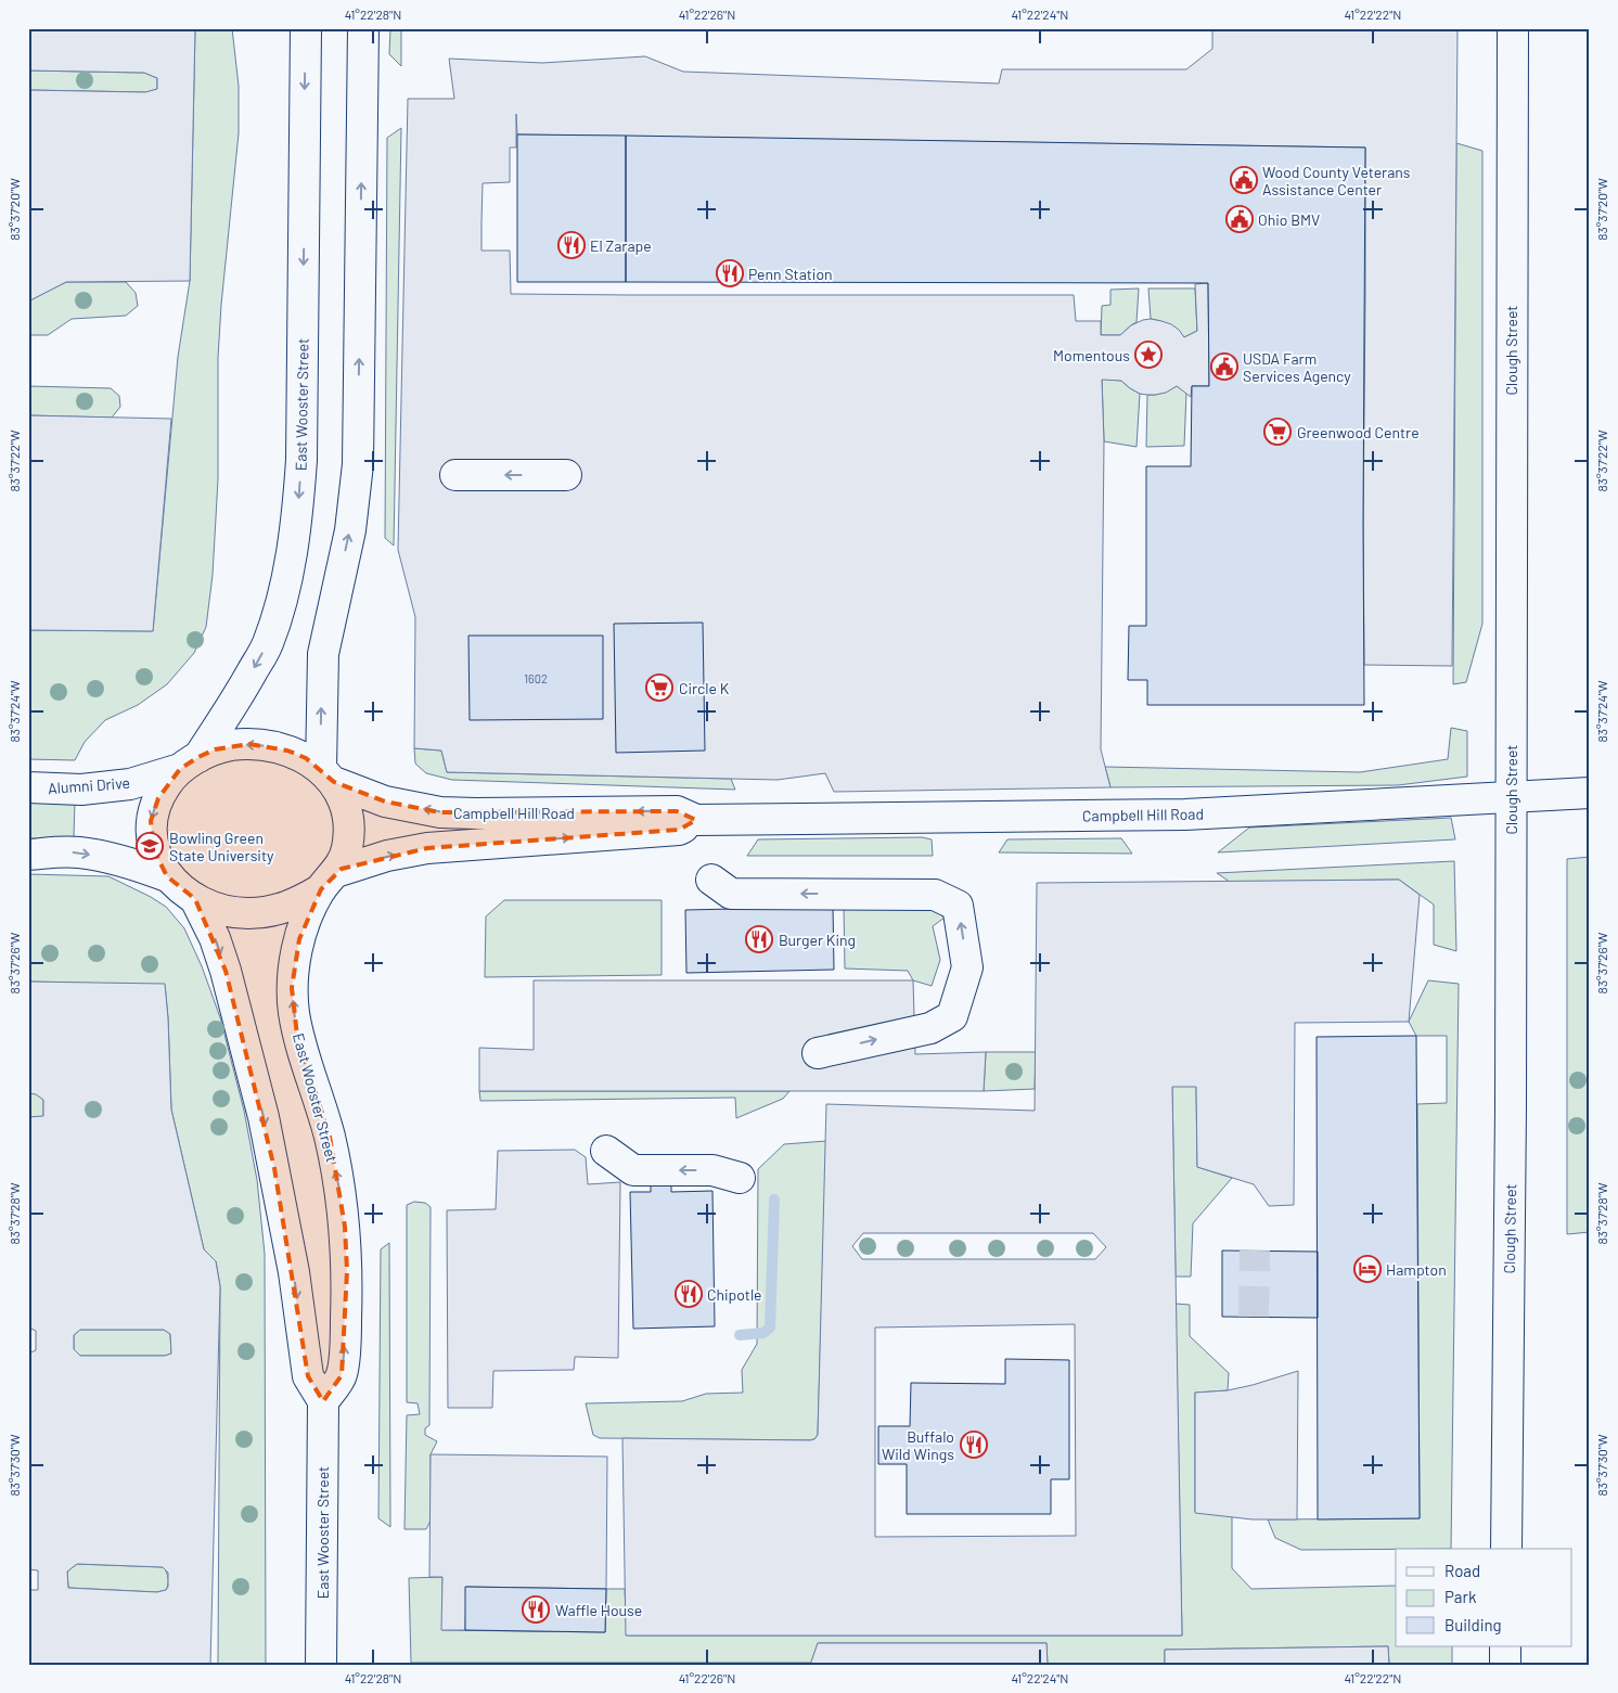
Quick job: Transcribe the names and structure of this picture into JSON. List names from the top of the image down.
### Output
{
  "streets": {
    "main road": [
      "Clough Street",
      "East Wooster Street",
      "Alumni Drive",
      "Campbell Hill Road"
    ]
  },
  "crossings": [
    ["Clough Street", "Campbell Hill Road"],
    ["East Wooster Street", "Alumni Drive"],
    ["East Wooster Street", "Campbell Hill Road"],
    ["Alumni Drive", "Campbell Hill Road"]
  ],
  "places": {
    "public building": ["Wood County Veterans Assistance Center", "Ohio BMV", "USDA Farm Services Agency"],
    "restaurant": [
      "El Zarape",
      "Penn Station",
      "Burger King",
      "Chipotle",
      "Buffalo Wild Wings",
      "Waffle House"
    ],
    "place": ["Momentous"],
    "supermarket": ["Greenwood Centre", "Circle K"],
    "school or university": ["Bowling Green State University"],
    "hotel": ["Hampton"]
  },
  "house_numbers": ["1602"],
  "legend": ["Road", "Park", "Building"],
  "coordinates": [
    "41°22'28\"N",
    "41°22'26\"N",
    "41°22'24\"N",
    "41°22'22\"N",
    "83°37'20\"W",
    "83°37'22\"W",
    "83°37'24\"W",
    "83°37'26\"W",
    "83°37'28\"W",
    "83°37'30\"W"
  ]
}
